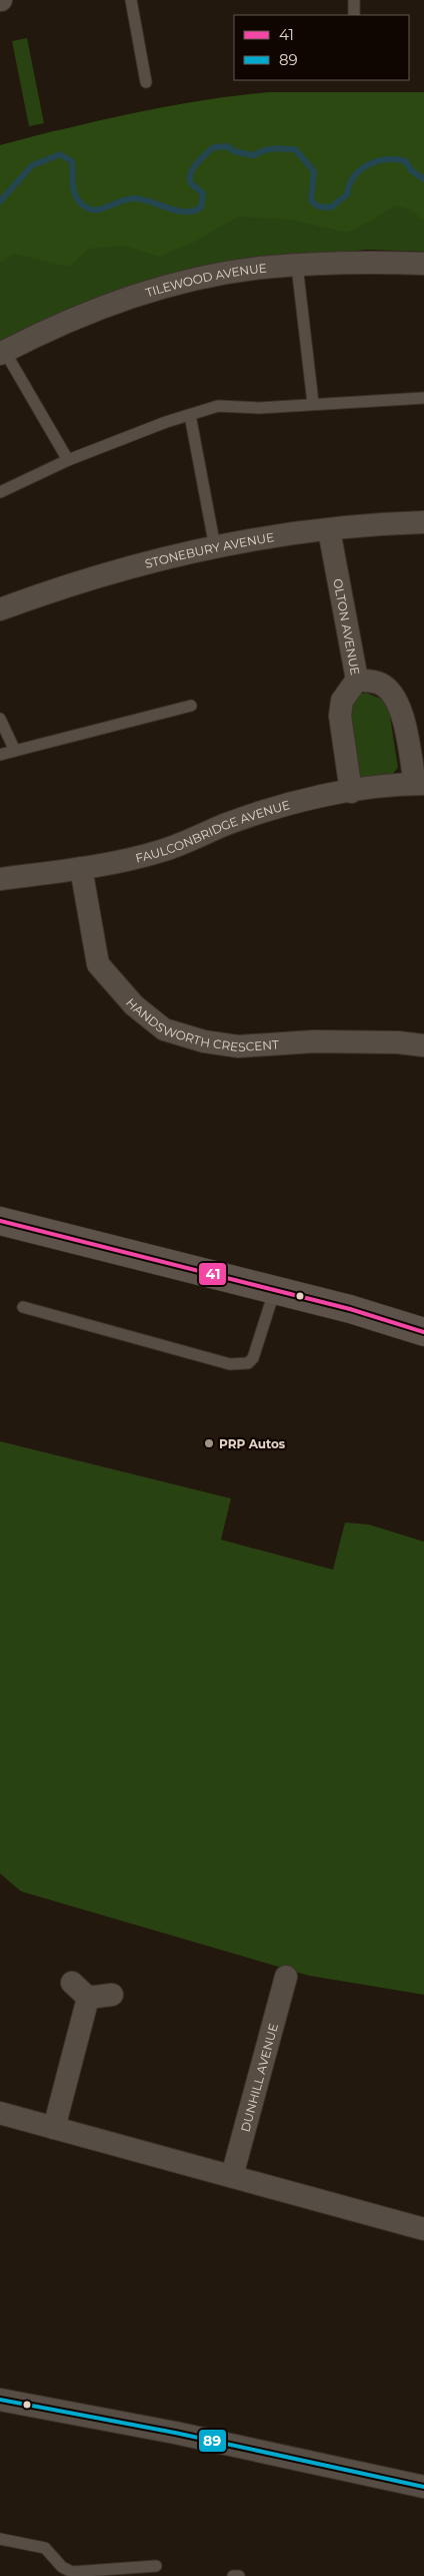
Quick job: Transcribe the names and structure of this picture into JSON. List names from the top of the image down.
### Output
{
  "streets": {
    "street": [
      "TILEWOOD AVENUE",
      "STONEBURY AVENUE",
      "OLTON AVENUE",
      "FAULCONBRIDGE AVENUE",
      "HANDSWORTH CRESCENT",
      "DUNHILL AVENUE"
    ]
  },
  "crossings": [
    ["STONEBURY AVENUE", "OLTON AVENUE"],
    ["OLTON AVENUE", "FAULCONBRIDGE AVENUE"],
    ["FAULCONBRIDGE AVENUE", "HANDSWORTH CRESCENT"]
  ],
  "places": ["PRP Autos"],
  "lines": ["transit line 41", "transit line 89"],
  "legend": ["41", "89"]
}
